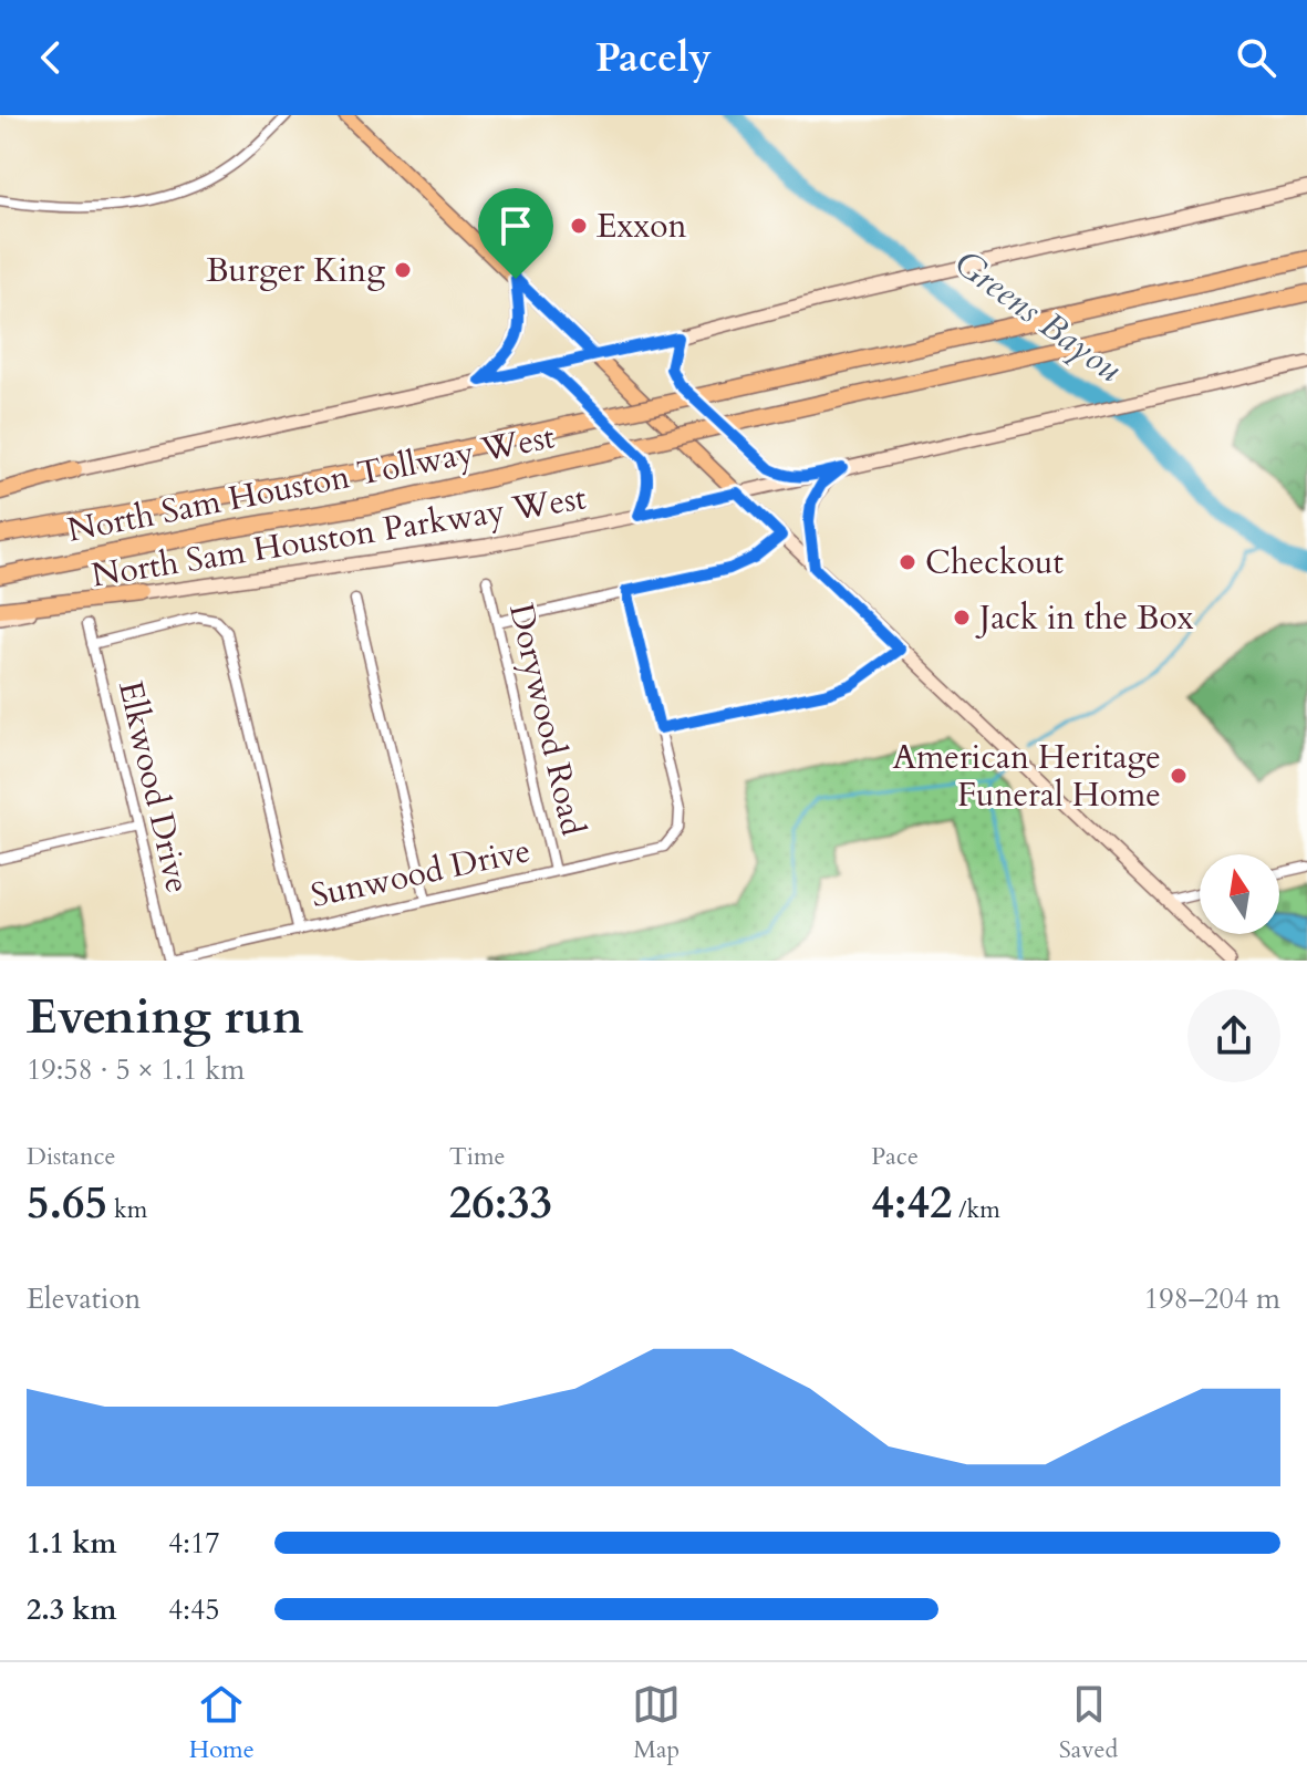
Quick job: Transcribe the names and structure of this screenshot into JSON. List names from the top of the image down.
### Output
{
  "streets": {
    "highway": ["North Sam Houston Tollway West"],
    "main road": ["North Sam Houston Parkway West"],
    "street": ["Dorywood Road", "Elkwood Drive", "Sunwood Drive"]
  },
  "crossings": [
    ["Dorywood Road", "Sunwood Drive"],
    ["Elkwood Drive", "Sunwood Drive"]
  ],
  "water": ["Greens Bayou"],
  "places": [
    "Exxon",
    "Burger King",
    "Checkout",
    "Jack in the Box",
    "American Heritage Funeral Home"
  ],
  "north": "top",
  "page": {
    "header": "Pacely",
    "heading": ["Evening run", "19:58 · 5 × 1.1 km"],
    "stats": [
      ["Distance", "5.65 km"],
      ["Time", "26:33"],
      ["Pace", "4:42 /km"]
    ],
    "chart": ["Elevation", "198–204 m"],
    "list": [
      {
        "name": "1.1 km",
        "note": "4:17"
      },
      {
        "name": "2.3 km",
        "note": "4:45"
      }
    ],
    "tabs": ["Home", "Map", "Saved"]
  }
}
